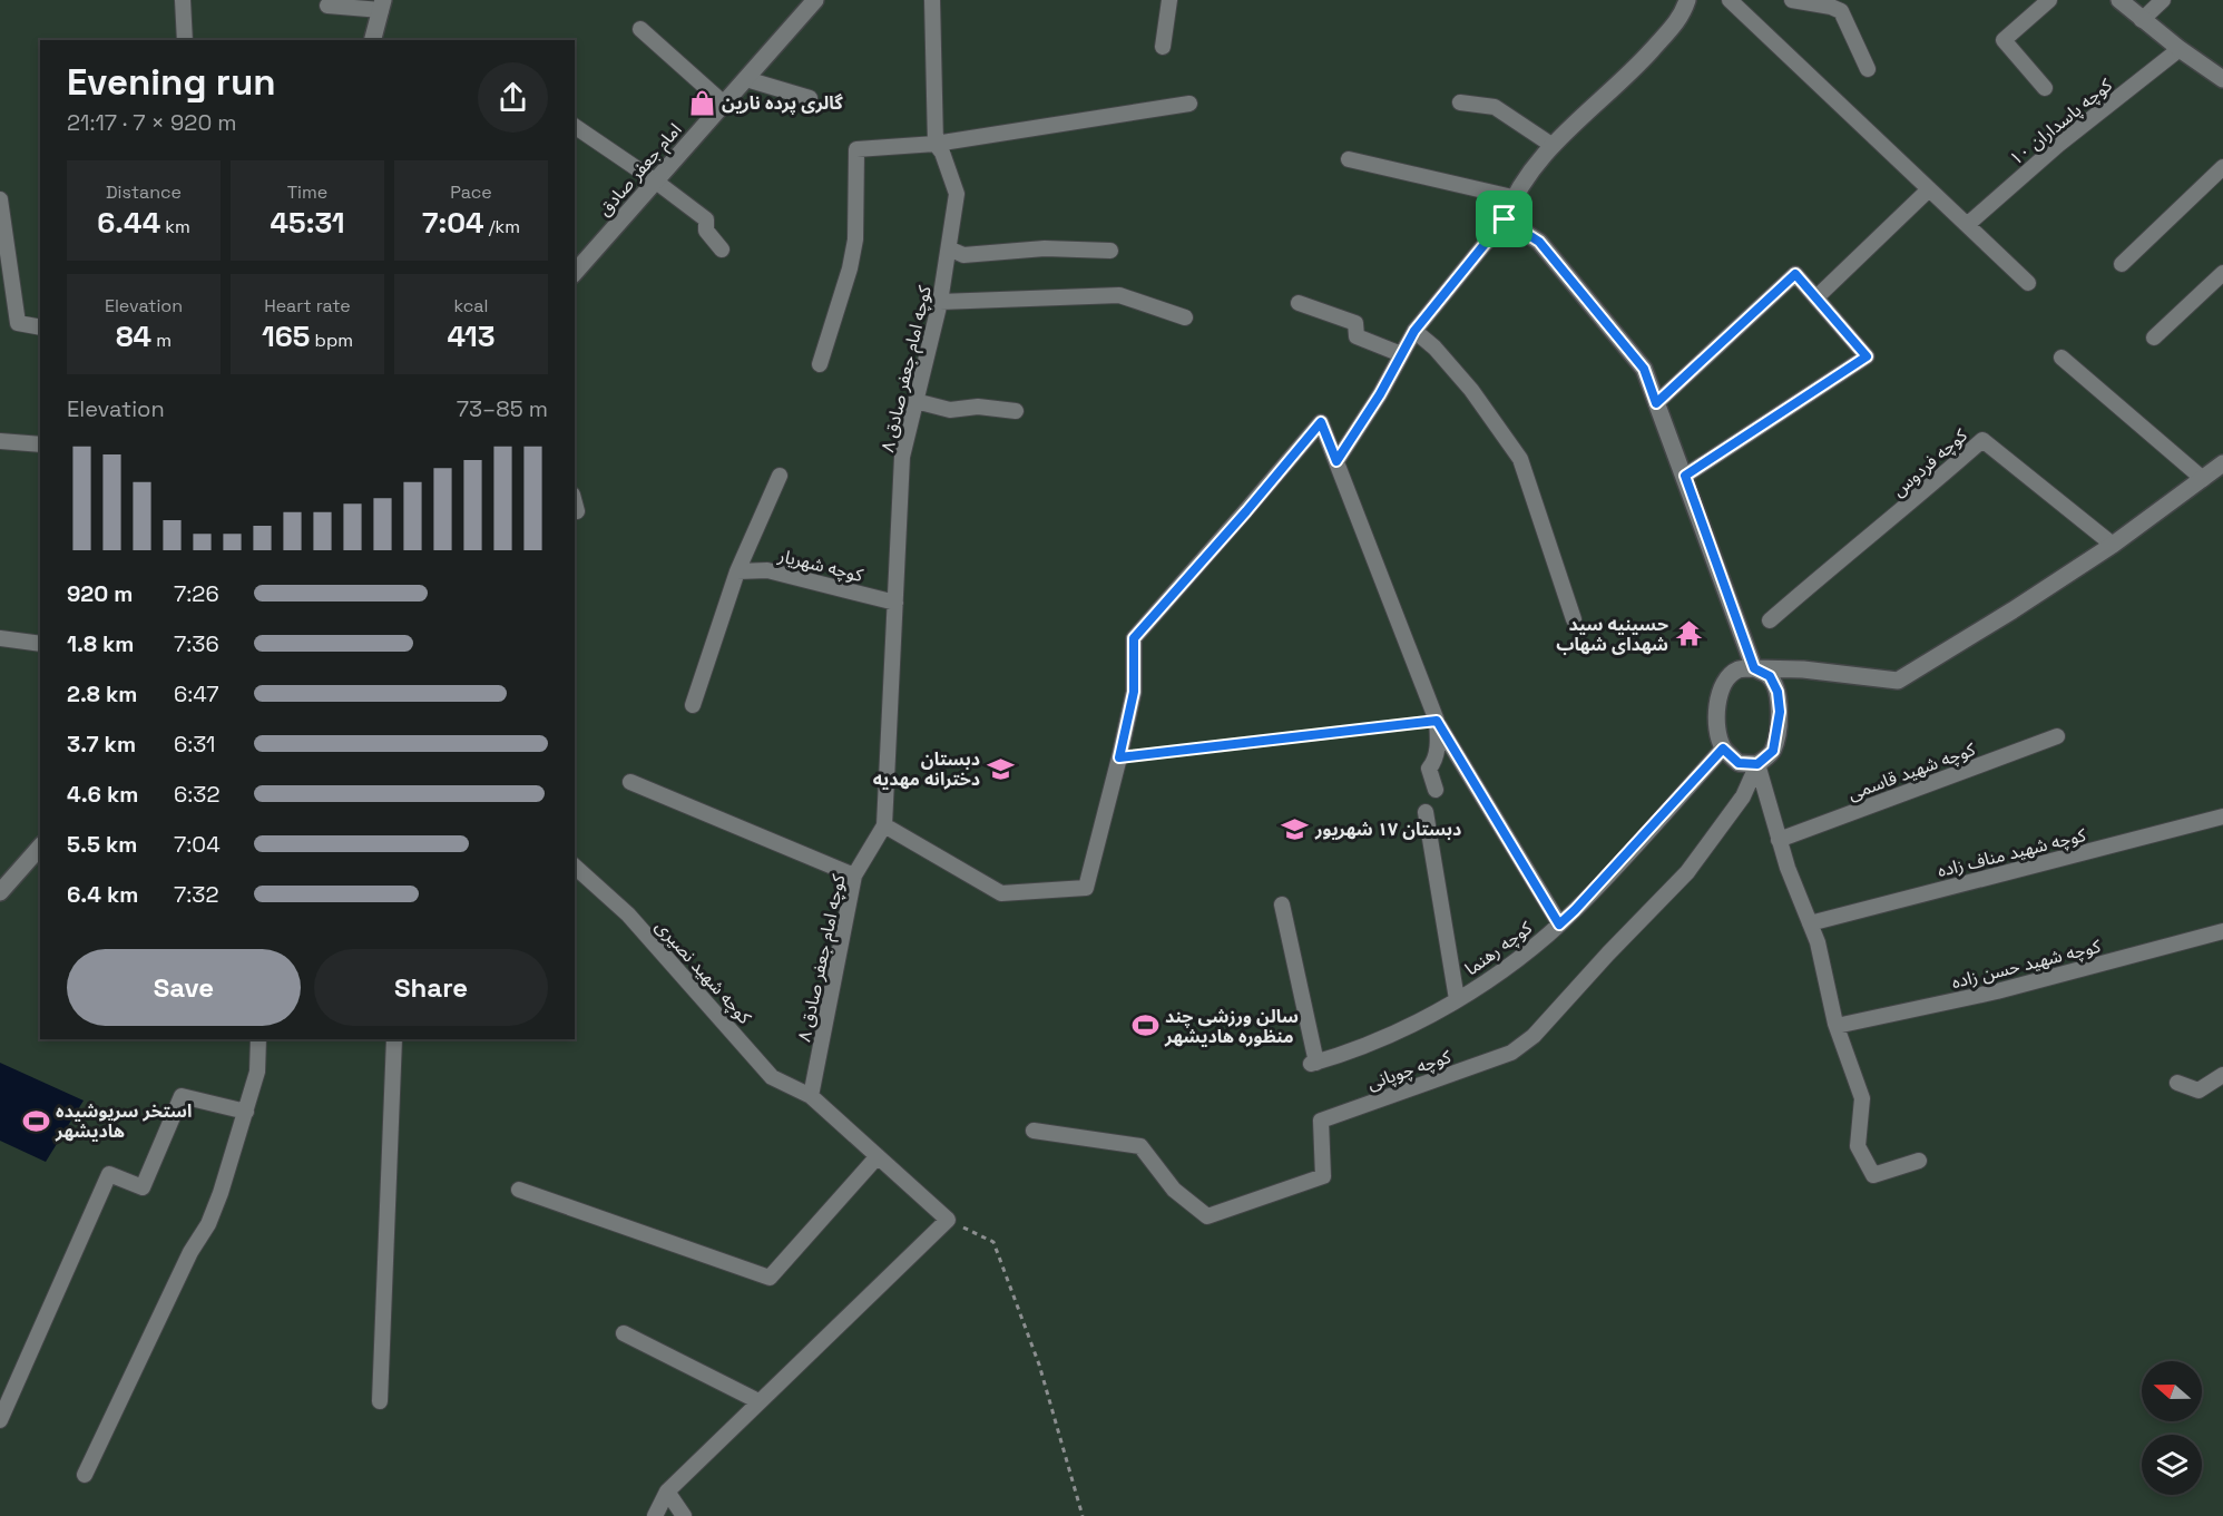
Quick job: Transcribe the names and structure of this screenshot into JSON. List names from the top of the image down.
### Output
{
  "streets": {
    "street": [
      "کوچه پاسداران ۱۰",
      "امام جعفر صادق",
      "کوچه امام جعفر صادق ۸",
      "کوچه فردوس",
      "کوچه شهریار",
      "کوچه شهید قاسمی",
      "کوچه شهید مناف زاده",
      "کوچه رهنما",
      "کوچه شهید حسن زاده",
      "کوچه شهید نصیری",
      "کوچه چوپانی"
    ]
  },
  "crossings": [
    ["کوچه امام جعفر صادق ۸", "کوچه شهریار"],
    ["کوچه امام جعفر صادق ۸", "کوچه شهید نصیری"],
    ["کوچه رهنما", "کوچه چوپانی"]
  ],
  "places": {
    "shop": ["گالری پرده نارین"],
    "temple": ["حسینیه سید شهدای شهاب"],
    "school or university": ["دبستان دخترانه مهدیه", "دبستان ۱۷ شهریور"],
    "sports": ["سالن ورزشی چند منظوره هادیشهر", "استخر سرپوشیده هادیشهر"]
  },
  "north": "left",
  "page": {
    "heading": ["Evening run", "21:17 · 7 × 920 m"],
    "stats": [
      ["Distance", "6.44 km"],
      ["Time", "45:31"],
      ["Pace", "7:04 /km"],
      ["Elevation", "84 m"],
      ["Heart rate", "165 bpm"],
      ["kcal", "413"]
    ],
    "chart": ["Elevation", "73–85 m"],
    "list": [
      {
        "name": "920 m",
        "note": "7:26"
      },
      {
        "name": "1.8 km",
        "note": "7:36"
      },
      {
        "name": "2.8 km",
        "note": "6:47"
      },
      {
        "name": "3.7 km",
        "note": "6:31"
      },
      {
        "name": "4.6 km",
        "note": "6:32"
      },
      {
        "name": "5.5 km",
        "note": "7:04"
      },
      {
        "name": "6.4 km",
        "note": "7:32"
      }
    ],
    "buttons": ["Save", "Share"]
  }
}
